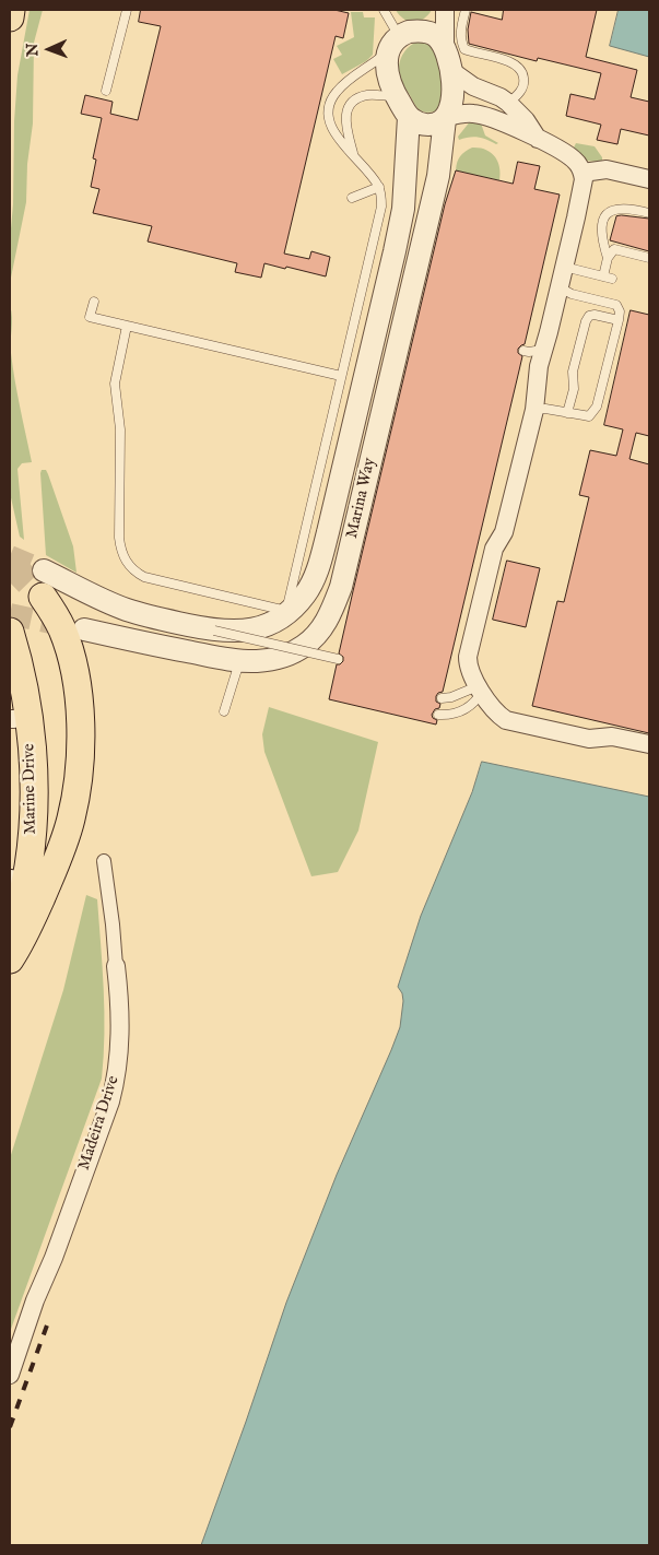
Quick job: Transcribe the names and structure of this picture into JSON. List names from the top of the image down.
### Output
{
  "streets": {
    "main road": ["Marine Drive"],
    "street": ["Marina Way", "Madeira Drive"]
  },
  "north": "left"
}
